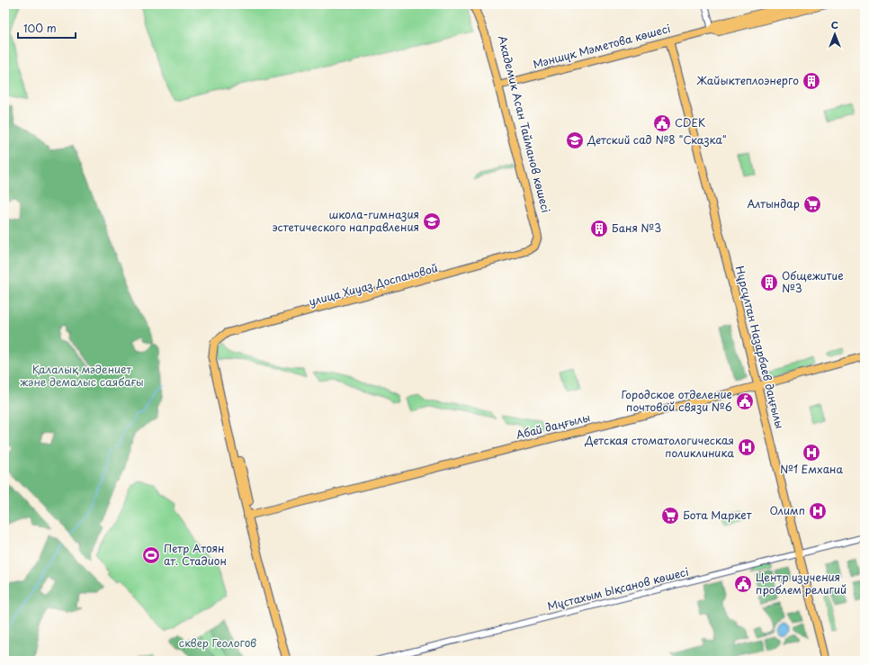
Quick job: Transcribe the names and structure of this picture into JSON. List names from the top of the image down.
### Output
{
  "streets": {
    "main road": [
      "Мәншүк Мәметова көшесі",
      "Академик Асан Тайманов көшесі",
      "улица Хиуаз Доспановой",
      "Нұрсұлтан Назарбаев даңғылы",
      "Абай даңғылы"
    ],
    "street": ["Мұстахым Ықсанов көшесі"]
  },
  "crossings": [
    ["Мәншүк Мәметова көшесі", "Академик Асан Тайманов көшесі"],
    ["Мәншүк Мәметова көшесі", "Нұрсұлтан Назарбаев даңғылы"],
    ["Академик Асан Тайманов көшесі", "улица Хиуаз Доспановой"],
    ["Нұрсұлтан Назарбаев даңғылы", "Абай даңғылы"],
    ["Нұрсұлтан Назарбаев даңғылы", "Мұстахым Ықсанов көшесі"]
  ],
  "parks": ["Қалалық мәдениет және демалыс саябағы", "сквер Геологов"],
  "places": {
    "building": ["Жайыктеплоэнерго", "Баня №3", "Общежитие №3"],
    "public building": ["CDEK", "Городское отделение почтовой связи №6", "Центр изучения проблем религий"],
    "school or university": ["Детский сад №8 \"Сказка\"", "школа-гимназия эстетического направления"],
    "supermarket": ["Алтындар", "Бота Маркет"],
    "hospital": ["Детская стоматологическая поликлиника", "№1 Емхана", "Олимп"],
    "sports": ["Петр Атоян ат. Стадион"]
  },
  "scale_bar": "100 m",
  "north": "top"
}
